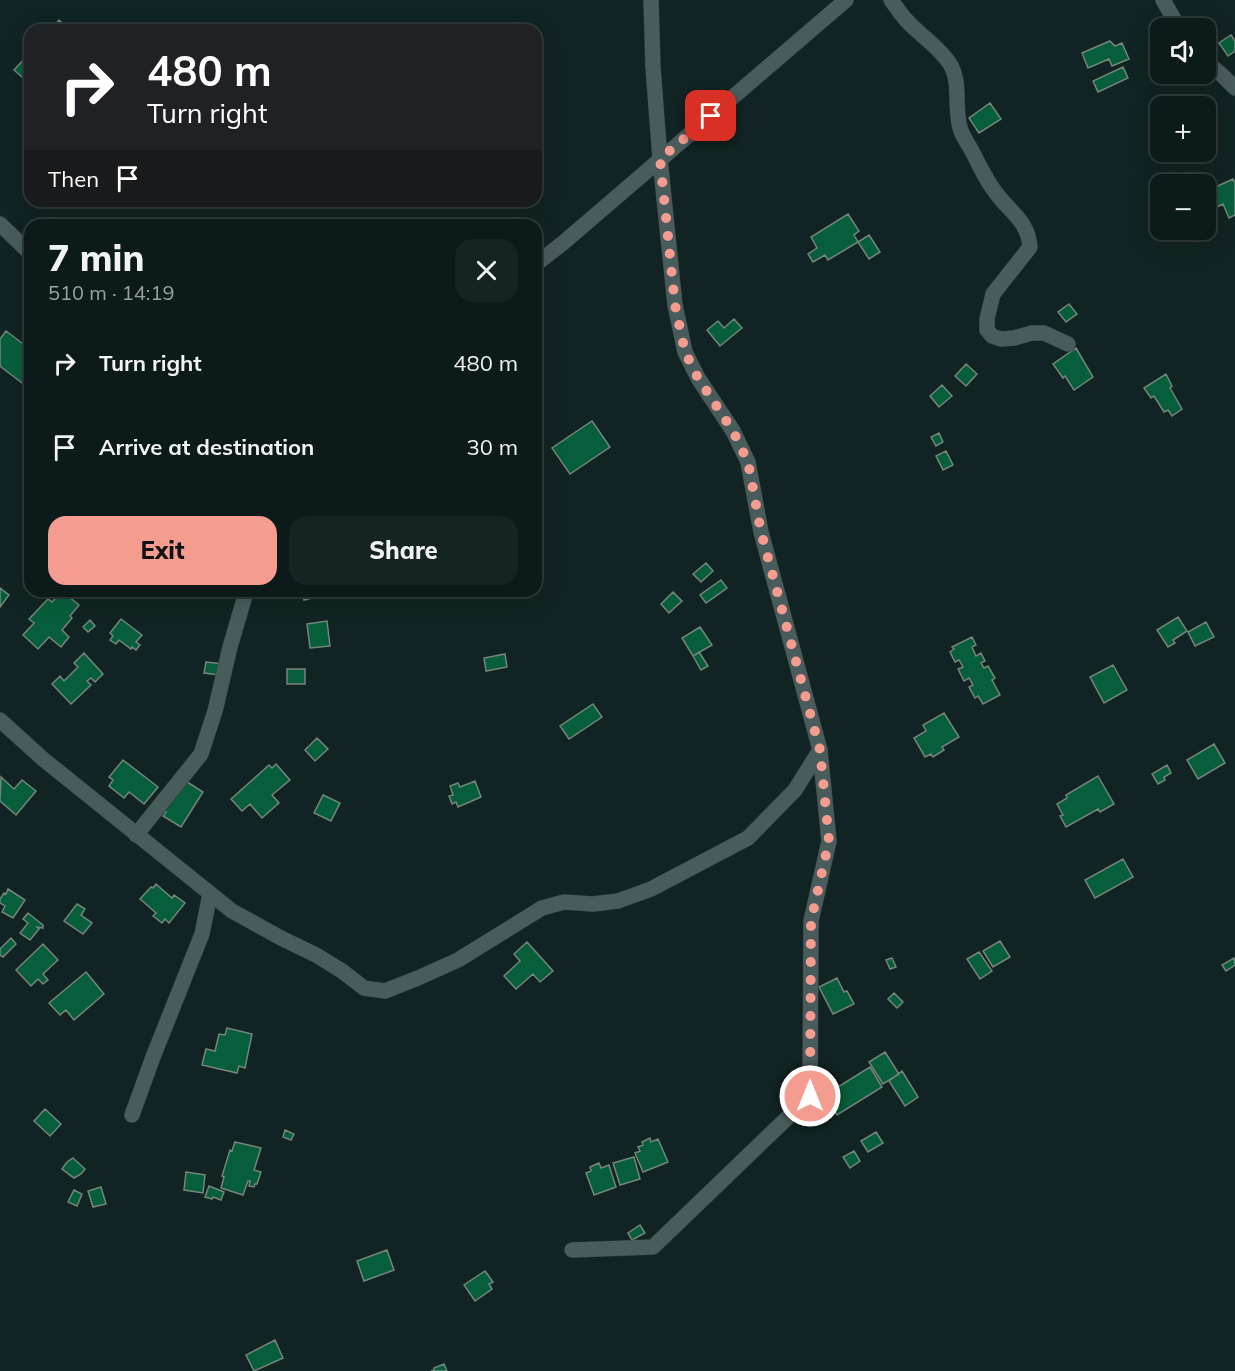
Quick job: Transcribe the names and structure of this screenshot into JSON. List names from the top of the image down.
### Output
{
  "page": {
    "map_buttons": ["+", "−"],
    "turn": ["480 m", "Turn right"],
    "then": "Then",
    "heading": ["7 min", "510 m · 14:19"],
    "list": [
      {
        "name": "Turn right",
        "value": "480 m"
      },
      {
        "name": "Arrive at destination",
        "value": "30 m"
      }
    ],
    "buttons": ["Exit", "Share"]
  }
}
